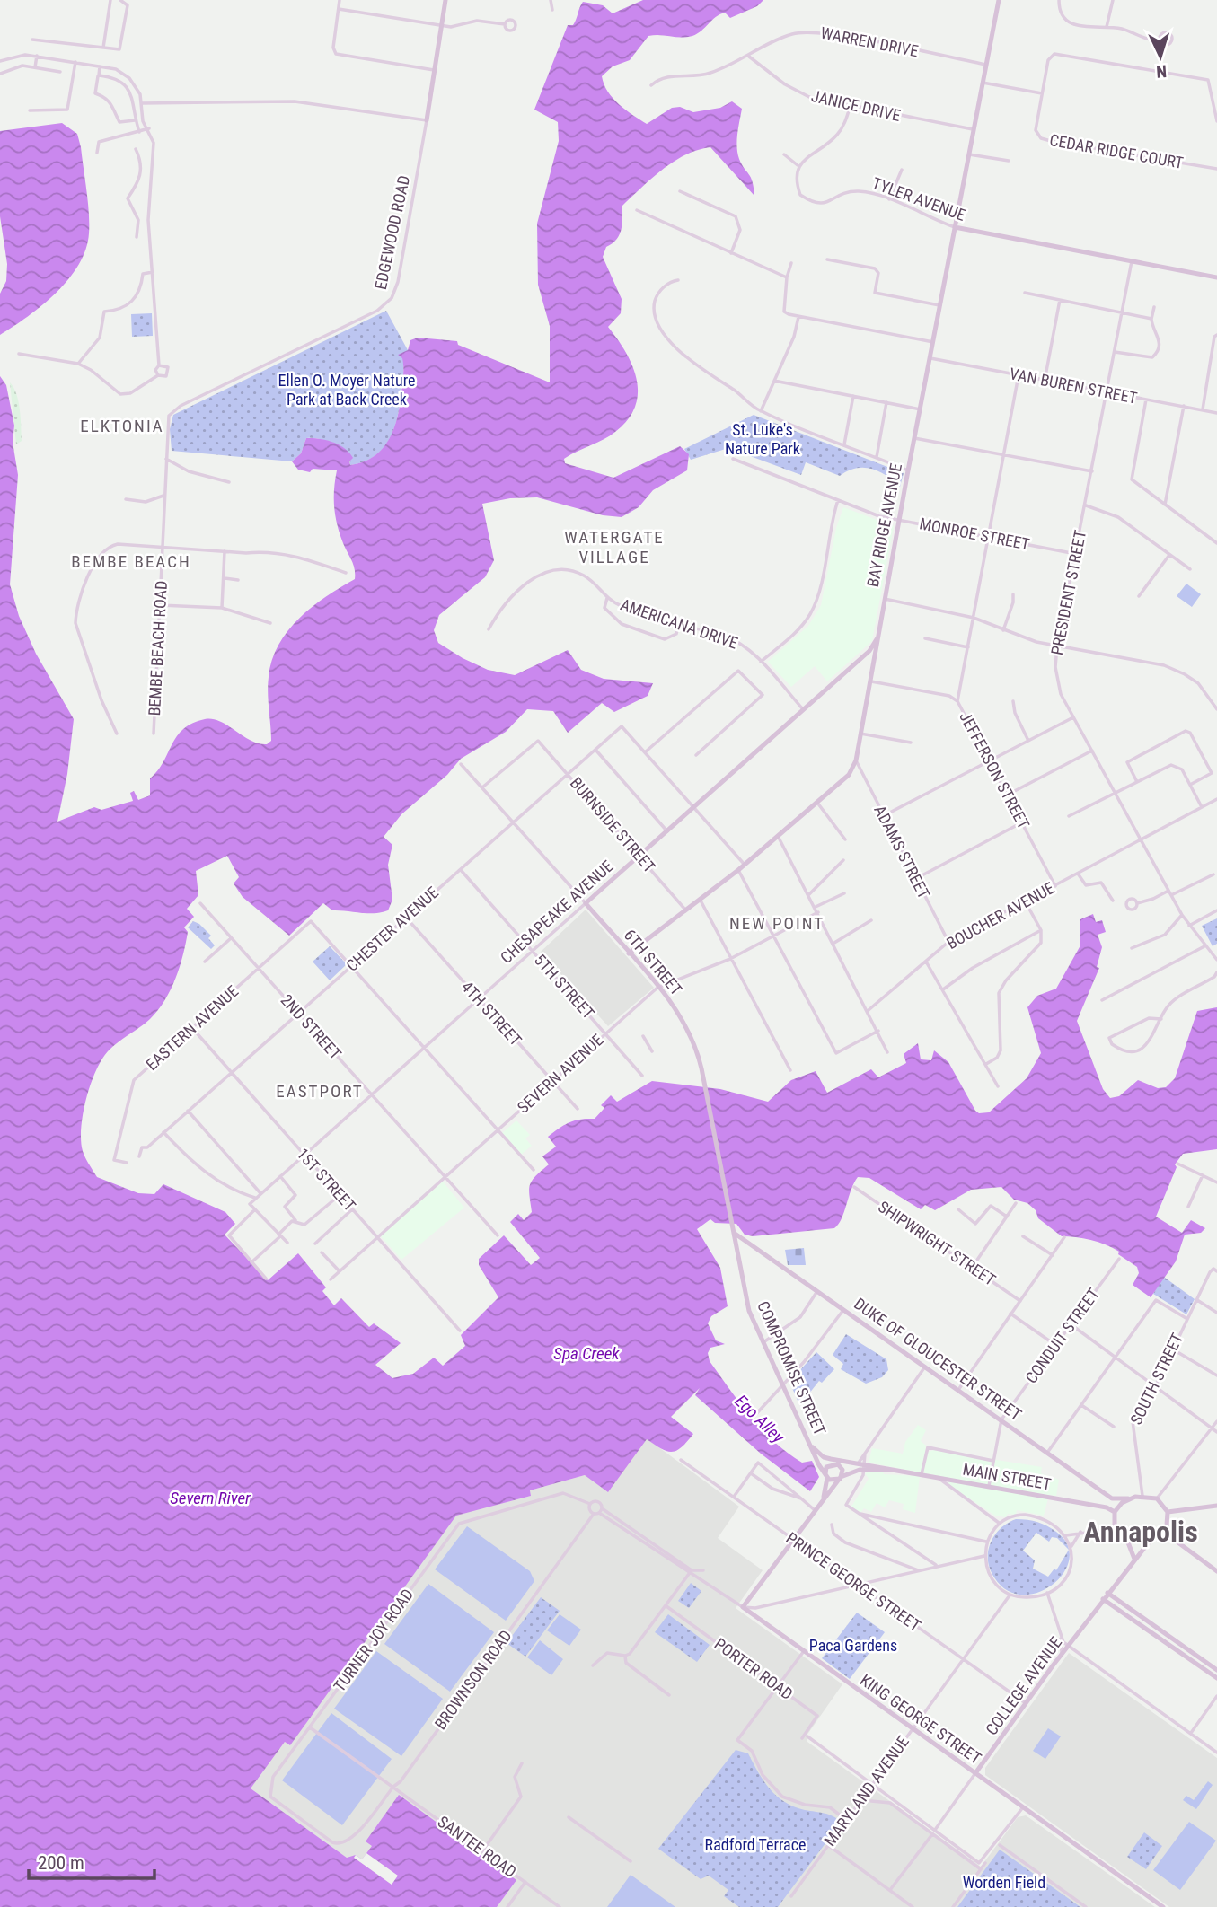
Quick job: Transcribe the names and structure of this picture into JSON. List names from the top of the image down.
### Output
{
  "streets": {
    "main road": [
      "TYLER AVENUE",
      "EDGEWOOD ROAD",
      "BAY RIDGE AVENUE",
      "CHESAPEAKE AVENUE",
      "6TH STREET",
      "DUKE OF GLOUCESTER STREET",
      "COMPROMISE STREET",
      "MAIN STREET",
      "COLLEGE AVENUE",
      "KING GEORGE STREET"
    ],
    "street": [
      "WARREN DRIVE",
      "JANICE DRIVE",
      "CEDAR RIDGE COURT",
      "VAN BUREN STREET",
      "MONROE STREET",
      "PRESIDENT STREET",
      "AMERICANA DRIVE",
      "BEMBE BEACH ROAD",
      "JEFFERSON STREET",
      "BURNSIDE STREET",
      "ADAMS STREET",
      "BOUCHER AVENUE",
      "CHESTER AVENUE",
      "5TH STREET",
      "4TH STREET",
      "2ND STREET",
      "EASTERN AVENUE",
      "SEVERN AVENUE",
      "1ST STREET",
      "SHIPWRIGHT STREET",
      "CONDUIT STREET",
      "SOUTH STREET",
      "PRINCE GEORGE STREET",
      "TURNER JOY ROAD",
      "PORTER ROAD",
      "BROWNSON ROAD",
      "MARYLAND AVENUE",
      "SANTEE ROAD"
    ]
  },
  "crossings": [
    ["WARREN DRIVE", "JANICE DRIVE"],
    ["WARREN DRIVE", "BAY RIDGE AVENUE"],
    ["JANICE DRIVE", "BAY RIDGE AVENUE"],
    ["TYLER AVENUE", "BAY RIDGE AVENUE"],
    ["TYLER AVENUE", "PRESIDENT STREET"],
    ["EDGEWOOD ROAD", "BEMBE BEACH ROAD"],
    ["VAN BUREN STREET", "BAY RIDGE AVENUE"],
    ["VAN BUREN STREET", "PRESIDENT STREET"],
    ["BAY RIDGE AVENUE", "MONROE STREET"],
    ["BAY RIDGE AVENUE", "JEFFERSON STREET"],
    ["BAY RIDGE AVENUE", "BURNSIDE STREET"],
    ["BAY RIDGE AVENUE", "ADAMS STREET"],
    ["BAY RIDGE AVENUE", "CHESAPEAKE AVENUE"],
    ["BAY RIDGE AVENUE", "6TH STREET"],
    ["MONROE STREET", "PRESIDENT STREET"],
    ["PRESIDENT STREET", "BOUCHER AVENUE"],
    ["AMERICANA DRIVE", "CHESAPEAKE AVENUE"],
    ["JEFFERSON STREET", "BOUCHER AVENUE"],
    ["BURNSIDE STREET", "CHESAPEAKE AVENUE"],
    ["BURNSIDE STREET", "CHESTER AVENUE"],
    ["BURNSIDE STREET", "6TH STREET"],
    ["ADAMS STREET", "BOUCHER AVENUE"],
    ["CHESAPEAKE AVENUE", "6TH STREET"],
    ["CHESAPEAKE AVENUE", "5TH STREET"],
    ["CHESAPEAKE AVENUE", "4TH STREET"],
    ["CHESAPEAKE AVENUE", "2ND STREET"],
    ["CHESAPEAKE AVENUE", "1ST STREET"],
    ["CHESTER AVENUE", "6TH STREET"],
    ["CHESTER AVENUE", "5TH STREET"],
    ["CHESTER AVENUE", "4TH STREET"],
    ["CHESTER AVENUE", "2ND STREET"],
    ["CHESTER AVENUE", "EASTERN AVENUE"],
    ["CHESTER AVENUE", "1ST STREET"],
    ["6TH STREET", "SEVERN AVENUE"],
    ["6TH STREET", "COMPROMISE STREET"],
    ["5TH STREET", "SEVERN AVENUE"],
    ["4TH STREET", "SEVERN AVENUE"],
    ["2ND STREET", "EASTERN AVENUE"],
    ["2ND STREET", "SEVERN AVENUE"],
    ["EASTERN AVENUE", "1ST STREET"],
    ["SEVERN AVENUE", "1ST STREET"],
    ["CONDUIT STREET", "DUKE OF GLOUCESTER STREET"],
    ["CONDUIT STREET", "MAIN STREET"],
    ["DUKE OF GLOUCESTER STREET", "COMPROMISE STREET"],
    ["DUKE OF GLOUCESTER STREET", "SOUTH STREET"],
    ["DUKE OF GLOUCESTER STREET", "MAIN STREET"],
    ["DUKE OF GLOUCESTER STREET", "COLLEGE AVENUE"],
    ["COMPROMISE STREET", "MAIN STREET"],
    ["SOUTH STREET", "MAIN STREET"],
    ["SOUTH STREET", "COLLEGE AVENUE"],
    ["MAIN STREET", "COLLEGE AVENUE"],
    ["PRINCE GEORGE STREET", "COLLEGE AVENUE"],
    ["PRINCE GEORGE STREET", "MARYLAND AVENUE"],
    ["TURNER JOY ROAD", "BROWNSON ROAD"],
    ["TURNER JOY ROAD", "KING GEORGE STREET"],
    ["TURNER JOY ROAD", "SANTEE ROAD"],
    ["BROWNSON ROAD", "KING GEORGE STREET"],
    ["BROWNSON ROAD", "SANTEE ROAD"],
    ["COLLEGE AVENUE", "KING GEORGE STREET"],
    ["KING GEORGE STREET", "MARYLAND AVENUE"]
  ],
  "districts": [
    "ELKTONIA",
    "WATERGATE VILLAGE",
    "BEMBE BEACH",
    "NEW POINT",
    "EASTPORT",
    "Annapolis"
  ],
  "water": ["Spa Creek", "Ego Alley", "Severn River"],
  "parks": [
    "Ellen O. Moyer Nature Park at Back Creek",
    "St. Luke's Nature Park",
    "Paca Gardens",
    "Radford Terrace",
    "Worden Field"
  ],
  "scale_bar": "200 m",
  "north": "bottom"
}
